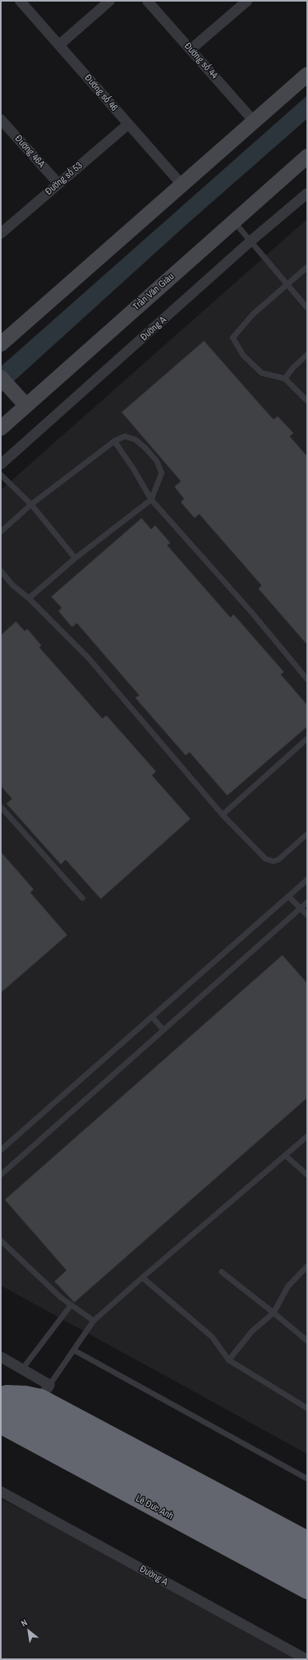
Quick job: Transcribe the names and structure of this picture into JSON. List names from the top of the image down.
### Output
{
  "streets": {
    "highway": ["Lê Đức Anh"],
    "main road": ["Trần Văn Giàu"],
    "street": [
      "Đường số 44",
      "Đường số 46",
      "Đường 46A",
      "Đường số 53",
      "Đường A"
    ]
  },
  "crossings": [
    ["Đường số 46", "Đường số 53"],
    ["Đường 46A", "Đường số 53"]
  ],
  "north": "top left"
}
